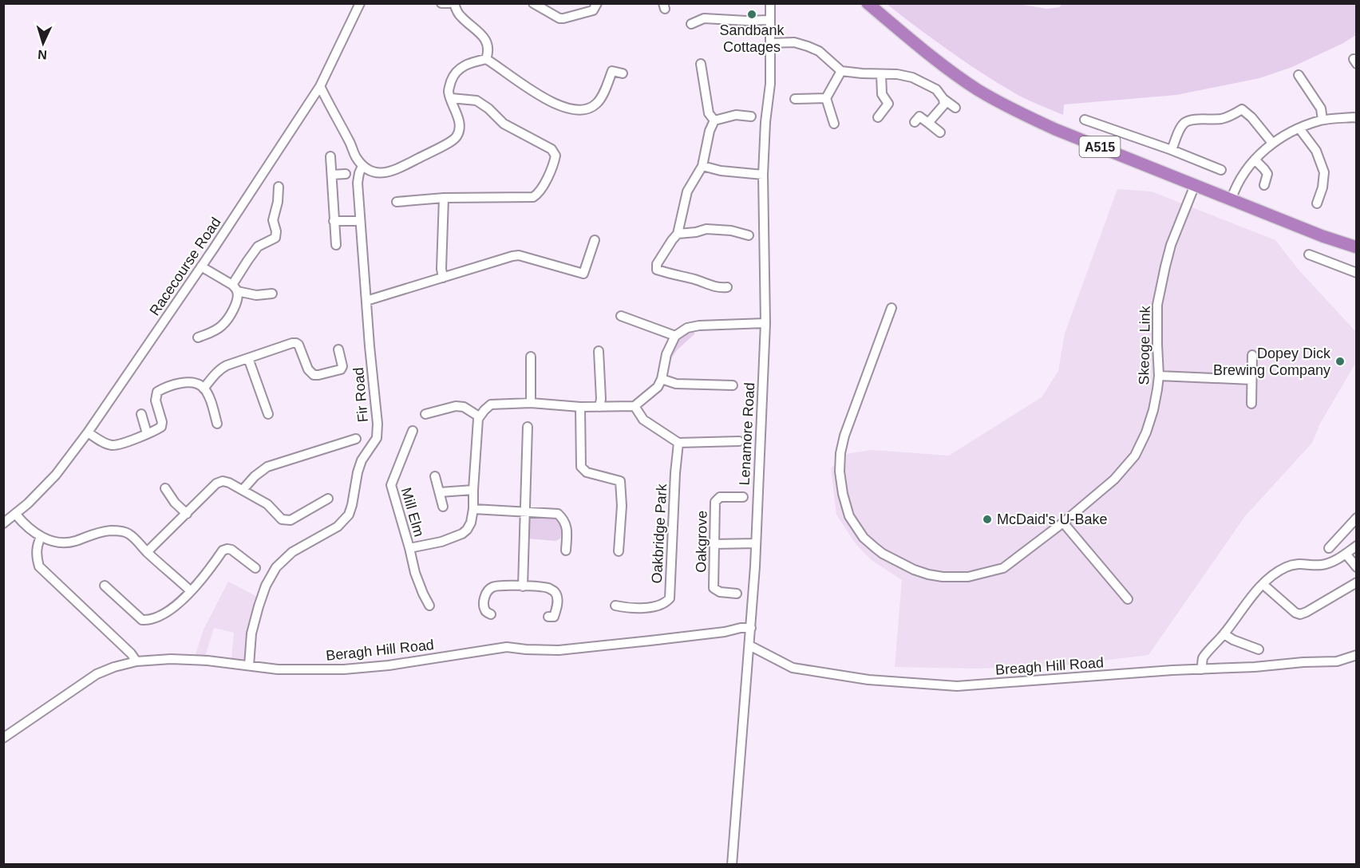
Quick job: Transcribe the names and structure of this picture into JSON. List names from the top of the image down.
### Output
{
  "streets": {
    "highway": ["A515"],
    "street": [
      "Racecourse Road",
      "Skeoge Link",
      "Fir Road",
      "Lenamore Road",
      "Mill Elm",
      "Oakbridge Park",
      "Oakgrove",
      "Beragh Hill Road",
      "Breagh Hill Road"
    ]
  },
  "crossings": [
    ["A515", "Skeoge Link"],
    ["Fir Road", "Beragh Hill Road"],
    ["Lenamore Road", "Beragh Hill Road"],
    ["Lenamore Road", "Breagh Hill Road"]
  ],
  "places": ["Sandbank Cottages", "Dopey Dick Brewing Company", "McDaid's U-Bake"],
  "north": "bottom"
}
